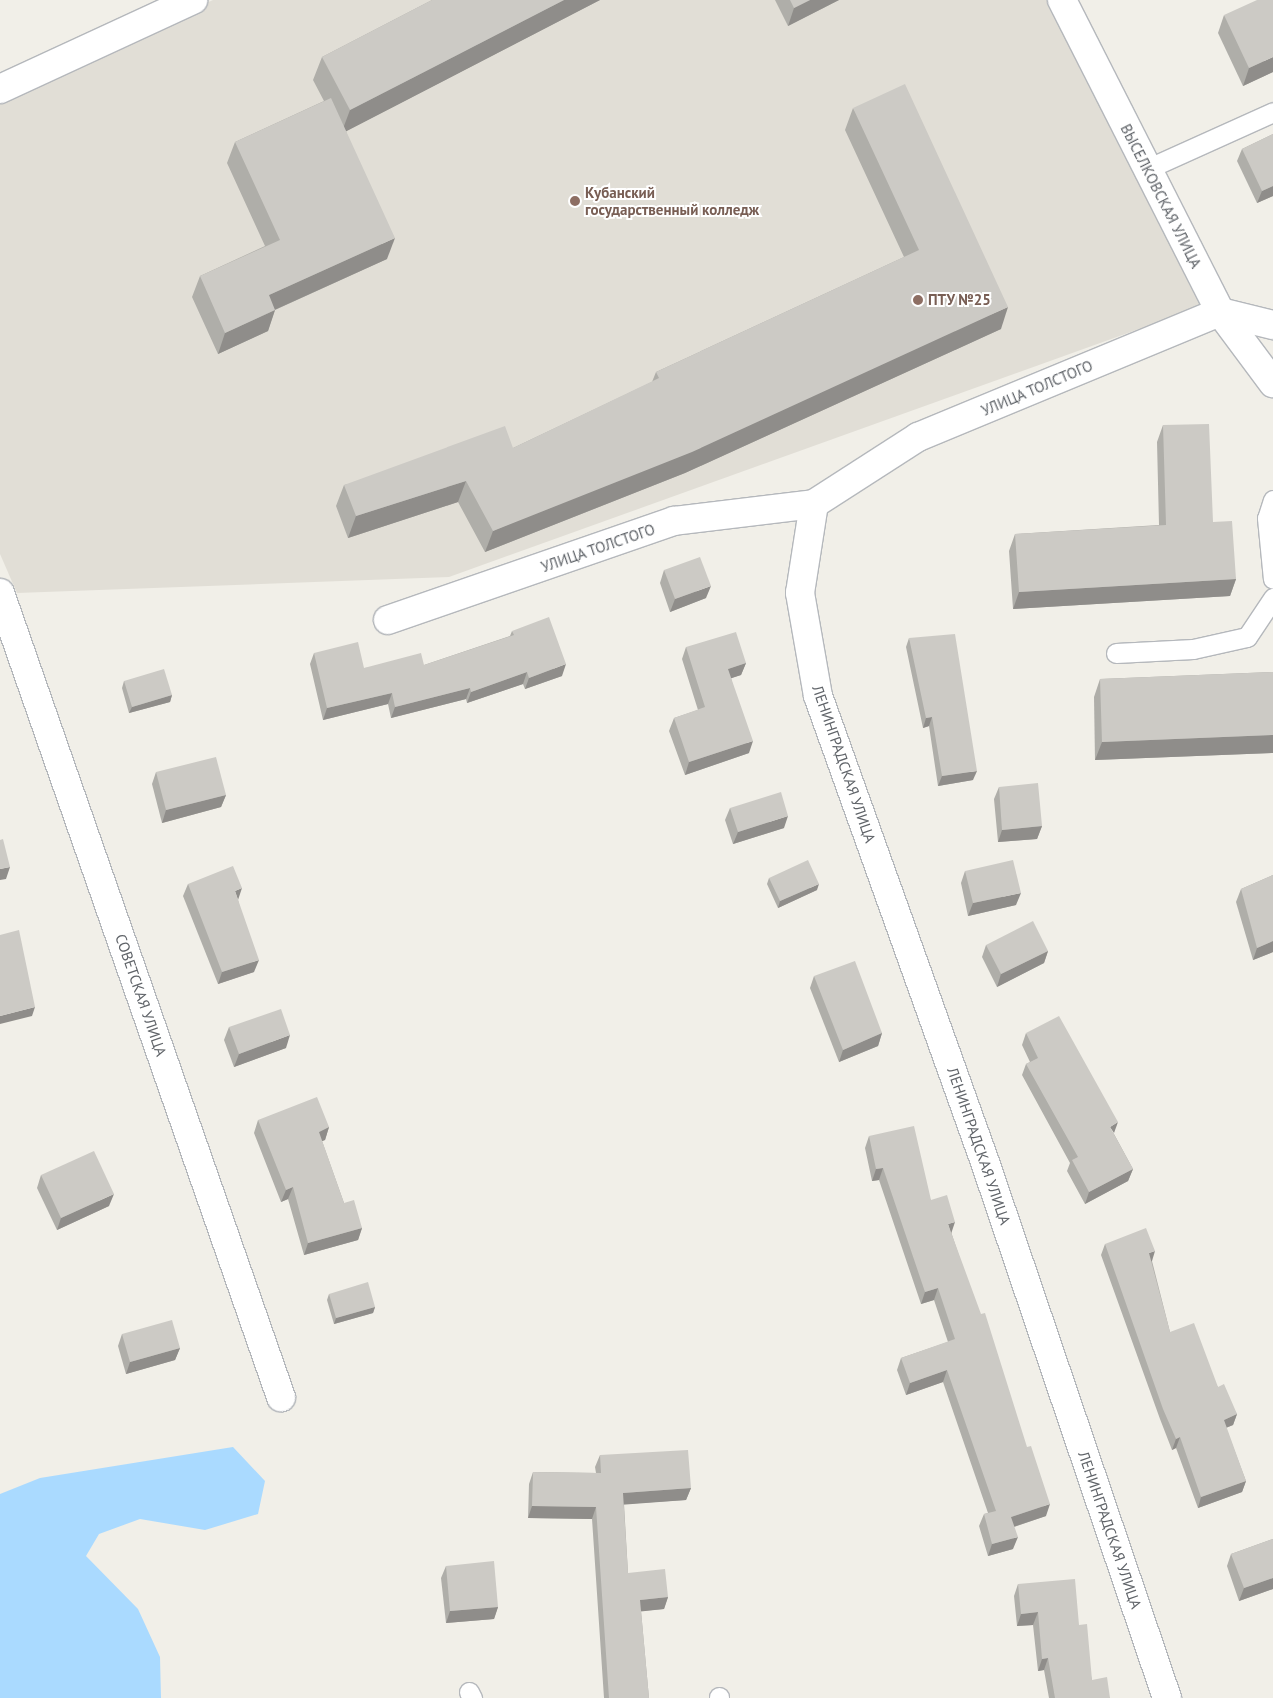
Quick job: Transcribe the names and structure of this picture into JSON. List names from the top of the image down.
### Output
{
  "streets": {
    "street": [
      "ВЫСЕЛКОВСКАЯ УЛИЦА",
      "УЛИЦА ТОЛСТОГО",
      "ЛЕНИНГРАДСКАЯ УЛИЦА",
      "СОВЕТСКАЯ УЛИЦА"
    ]
  },
  "crossings": [
    ["ВЫСЕЛКОВСКАЯ УЛИЦА", "УЛИЦА ТОЛСТОГО"],
    ["УЛИЦА ТОЛСТОГО", "ЛЕНИНГРАДСКАЯ УЛИЦА"]
  ],
  "places": ["Кубанский государственный колледж", "ПТУ №25"]
}
